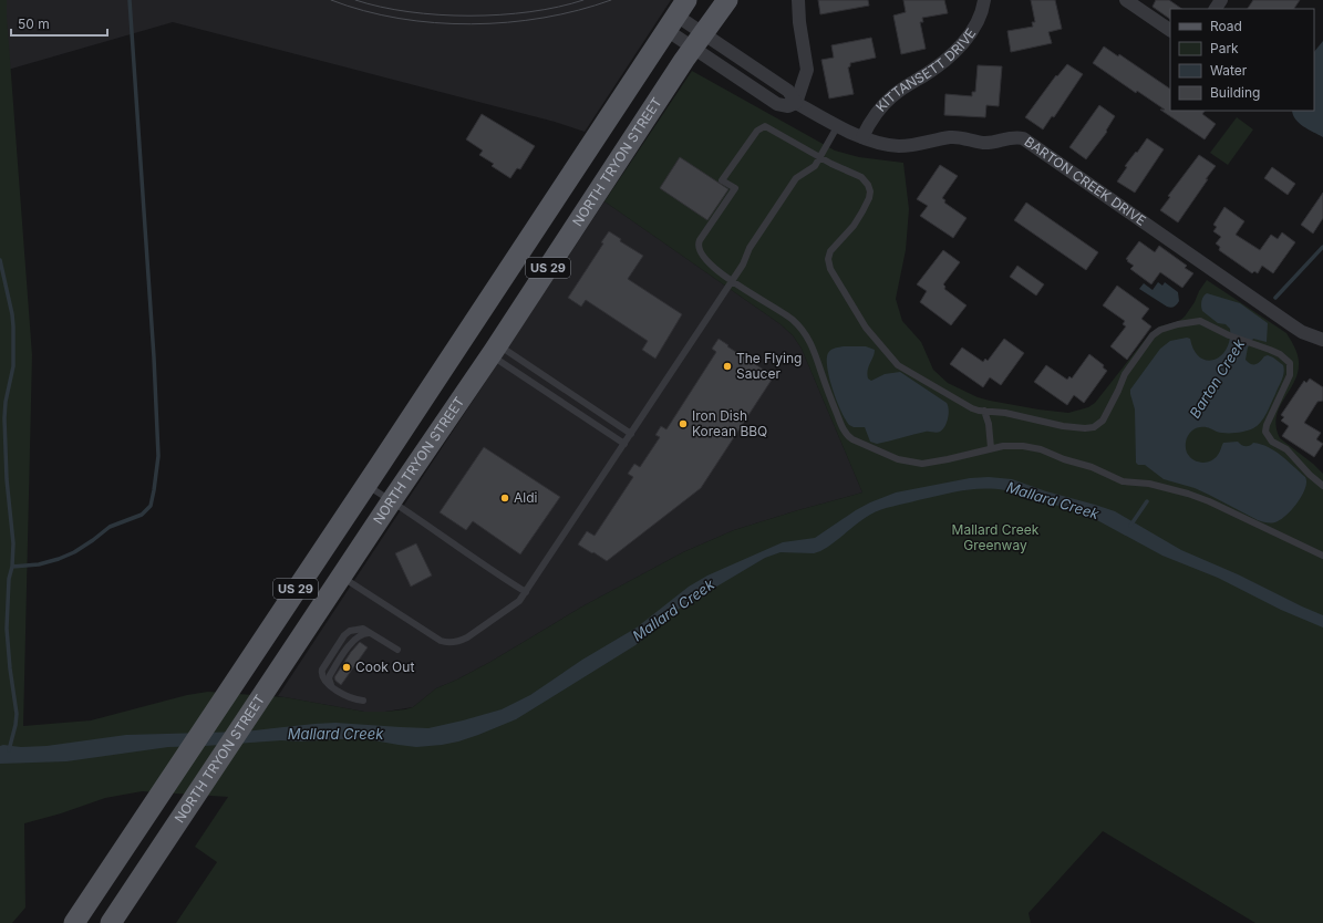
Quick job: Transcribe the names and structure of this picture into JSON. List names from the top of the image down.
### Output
{
  "streets": {
    "main road": ["NORTH TRYON STREET", "US 29"],
    "street": ["KITTANSETT DRIVE", "BARTON CREEK DRIVE"]
  },
  "crossings": [
    ["KITTANSETT DRIVE", "BARTON CREEK DRIVE"],
    ["NORTH TRYON STREET", "BARTON CREEK DRIVE"],
    ["BARTON CREEK DRIVE", "US 29"]
  ],
  "water": ["Barton Creek", "Mallard Creek"],
  "parks": ["Mallard Creek Greenway"],
  "places": [
    "The Flying Saucer",
    "Iron Dish Korean BBQ",
    "Aldi",
    "Cook Out"
  ],
  "legend": [
    "Road",
    "Park",
    "Water",
    "Building"
  ],
  "scale_bar": "50 m"
}
